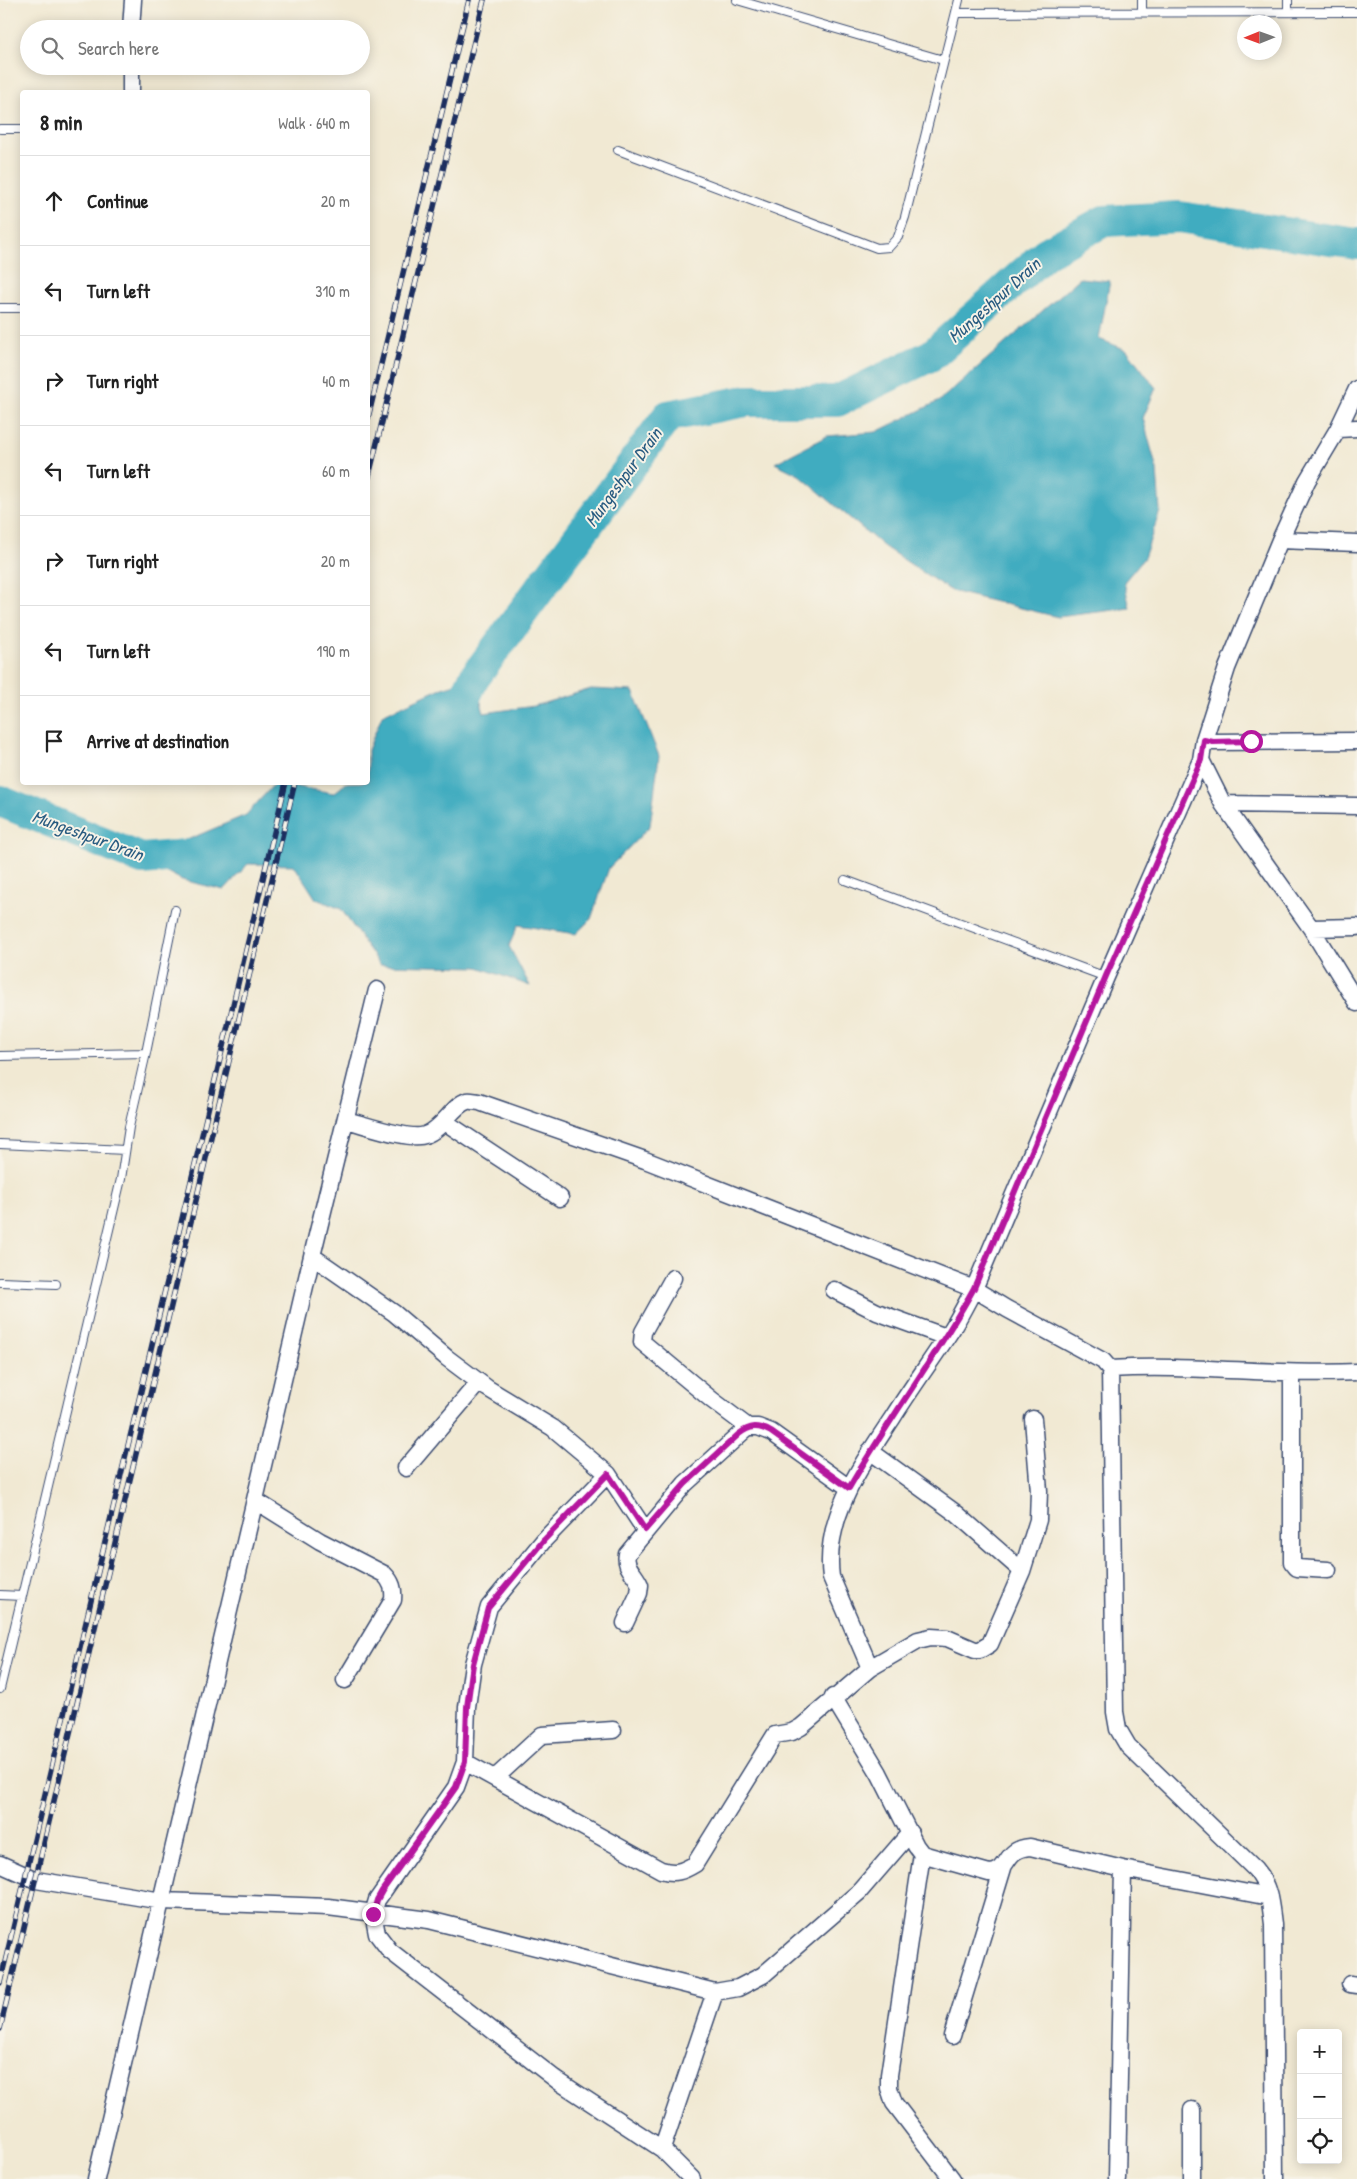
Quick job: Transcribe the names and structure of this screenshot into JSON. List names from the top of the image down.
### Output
{
  "water": ["Mungeshpur Drain"],
  "north": "left",
  "page": {
    "search": "Search here",
    "heading": ["8 min", "Walk · 640 m"],
    "list": [
      ["Continue", "20 m"],
      ["Turn left", "310 m"],
      ["Turn right", "40 m"],
      ["Turn left", "60 m"],
      ["Turn right", "20 m"],
      ["Turn left", "190 m"],
      "Arrive at destination"
    ],
    "map_buttons": ["+", "−"]
  }
}
